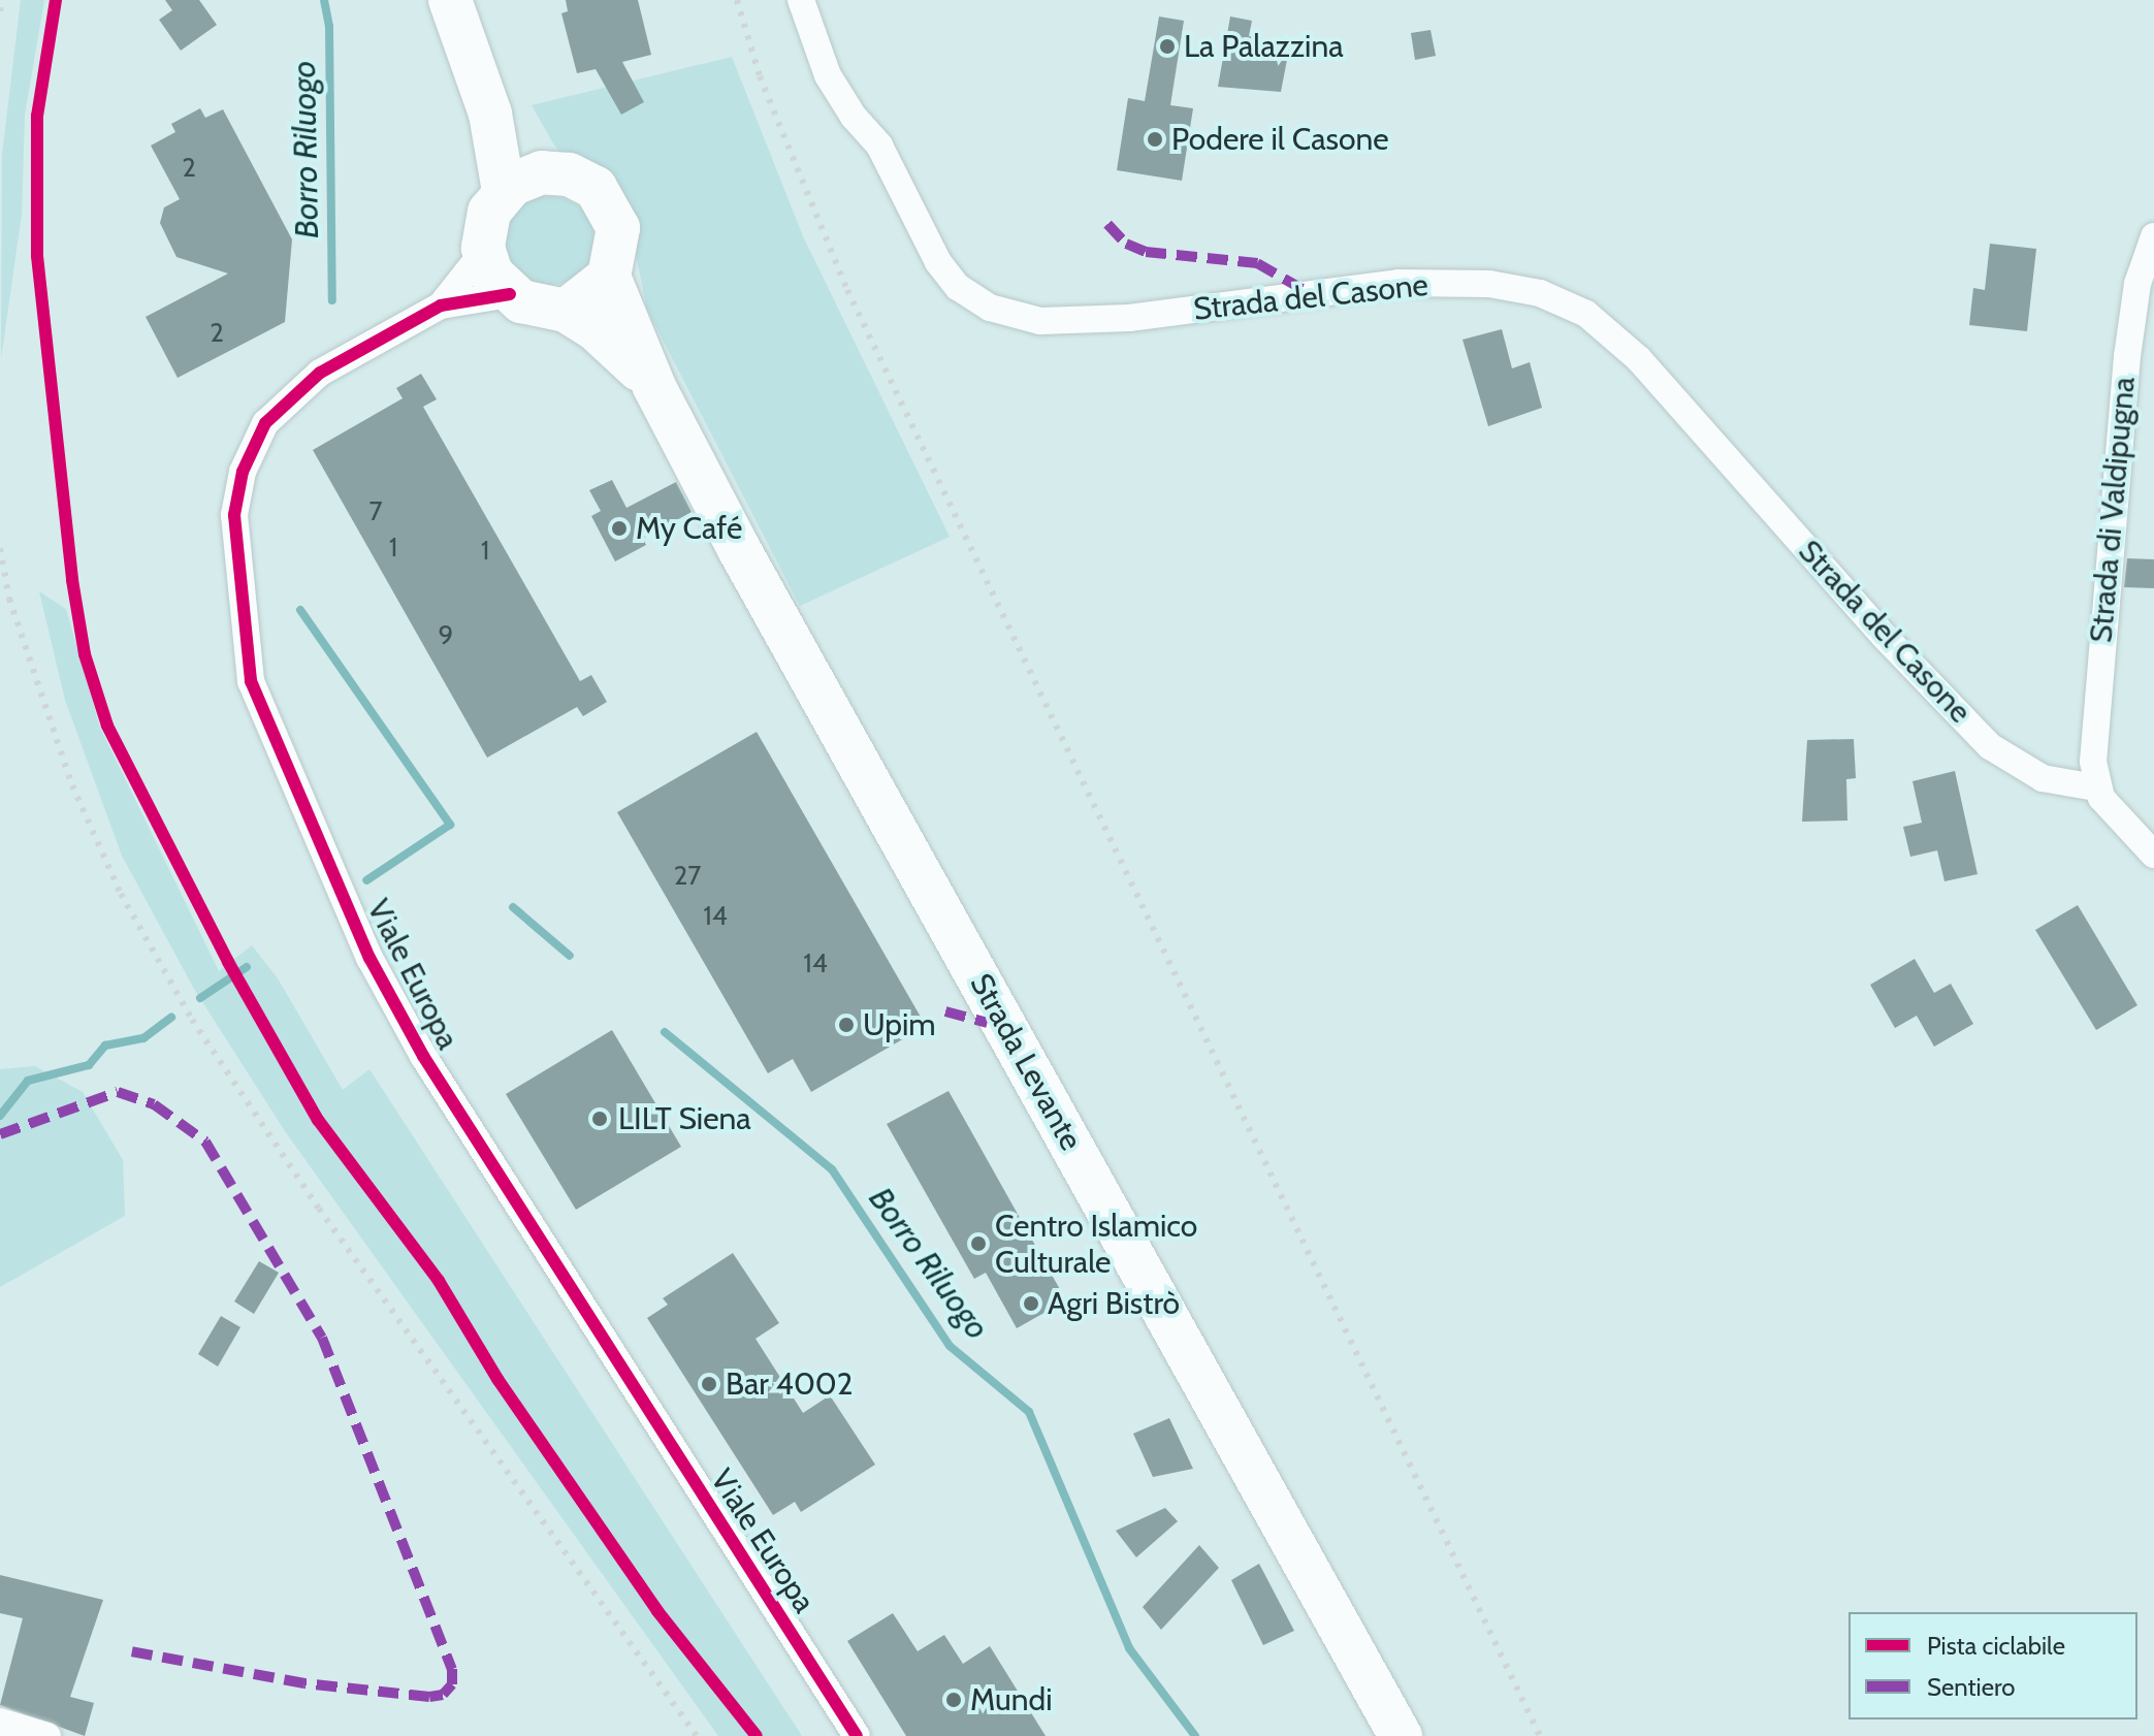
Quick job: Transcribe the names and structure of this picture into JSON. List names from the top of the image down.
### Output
{
  "streets": {
    "main road": ["Strada Levante"],
    "street": ["Strada del Casone", "Strada di Valdipugna", "Viale Europa"]
  },
  "crossings": [
    ["Strada del Casone", "Strada di Valdipugna"],
    ["Viale Europa", "Strada Levante"]
  ],
  "water": ["Borro Riluogo"],
  "places": [
    "La Palazzina",
    "Podere il Casone",
    "My Café",
    "Upim",
    "LILT Siena",
    "Centro Islamico Culturale",
    "Agri Bistrò",
    "Bar 4002",
    "Mundi"
  ],
  "house_numbers": [
    "2",
    "2",
    "7",
    "1",
    "1",
    "9",
    "27",
    "14",
    "14"
  ],
  "legend": ["Pista ciclabile", "Sentiero"]
}
